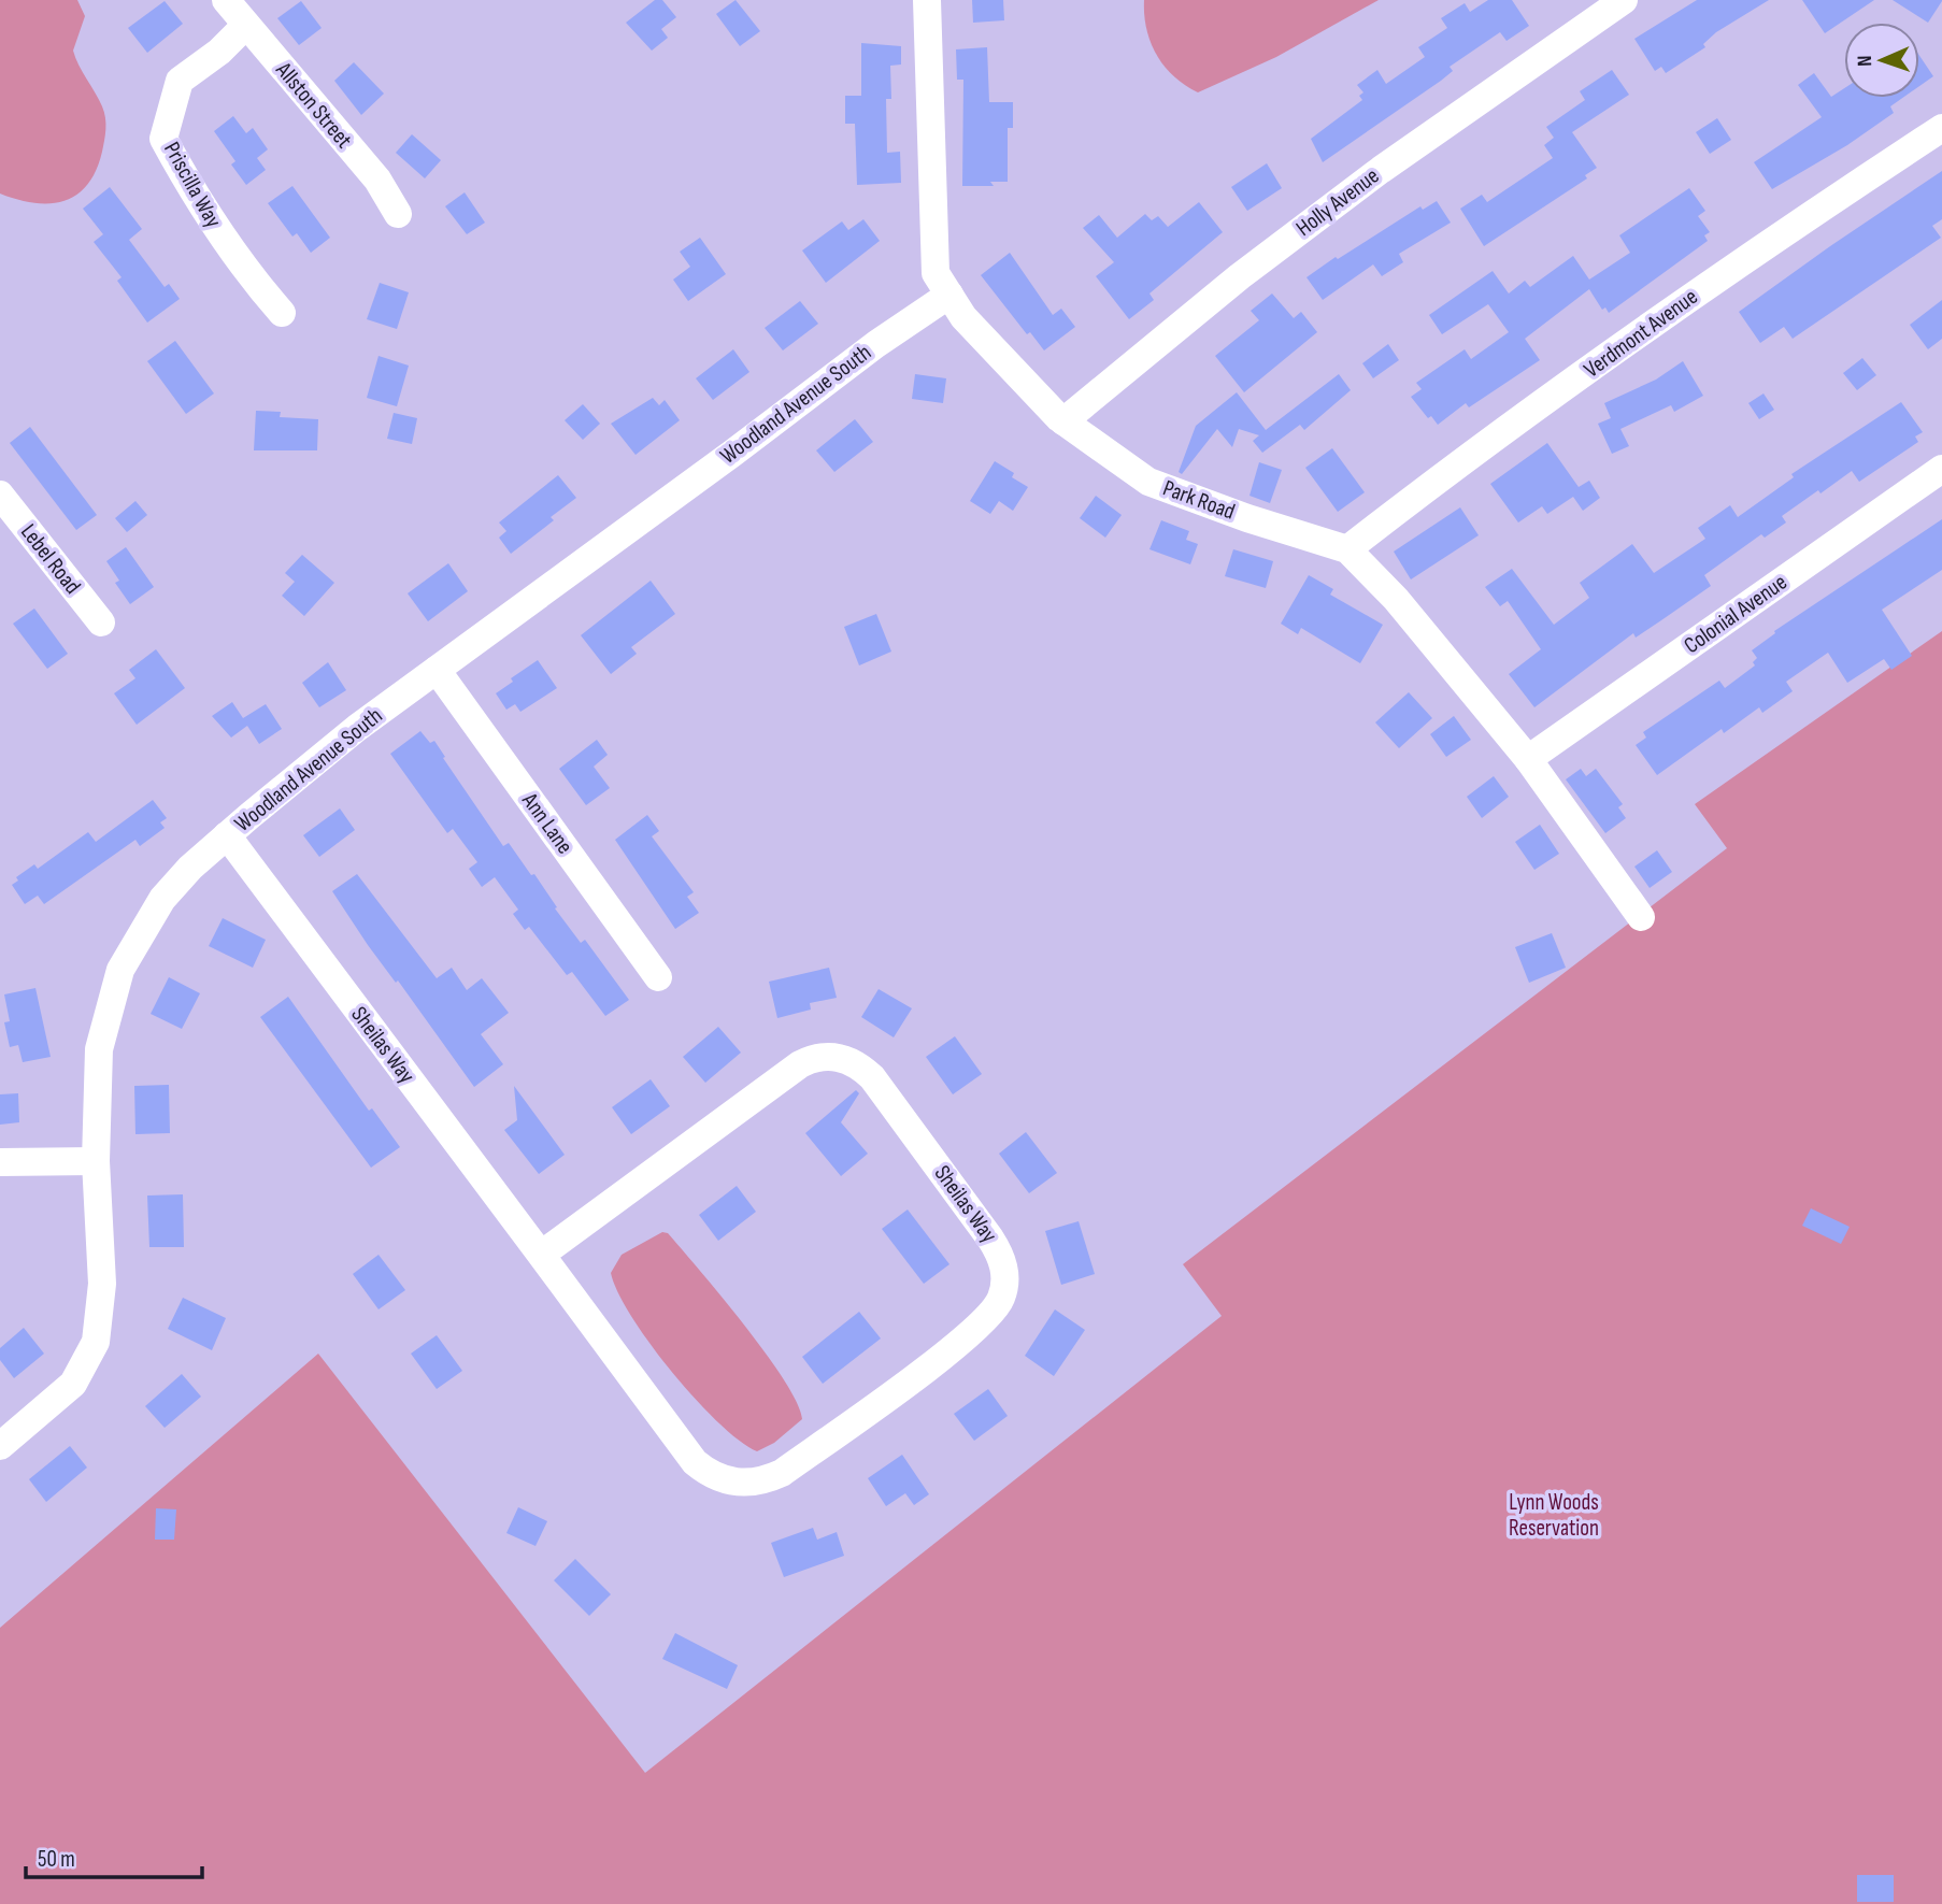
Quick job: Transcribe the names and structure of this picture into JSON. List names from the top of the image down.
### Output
{
  "streets": {
    "street": [
      "Allston Street",
      "Priscilla Way",
      "Holly Avenue",
      "Verdmont Avenue",
      "Woodland Avenue South",
      "Park Road",
      "Lebel Road",
      "Colonial Avenue",
      "Ann Lane",
      "Sheilas Way"
    ]
  },
  "crossings": [
    ["Allston Street", "Priscilla Way"],
    ["Holly Avenue", "Park Road"],
    ["Verdmont Avenue", "Park Road"],
    ["Woodland Avenue South", "Park Road"],
    ["Woodland Avenue South", "Ann Lane"],
    ["Woodland Avenue South", "Sheilas Way"],
    ["Park Road", "Colonial Avenue"]
  ],
  "parks": ["Lynn Woods Reservation"],
  "scale_bar": "50 m",
  "north": "left"
}
